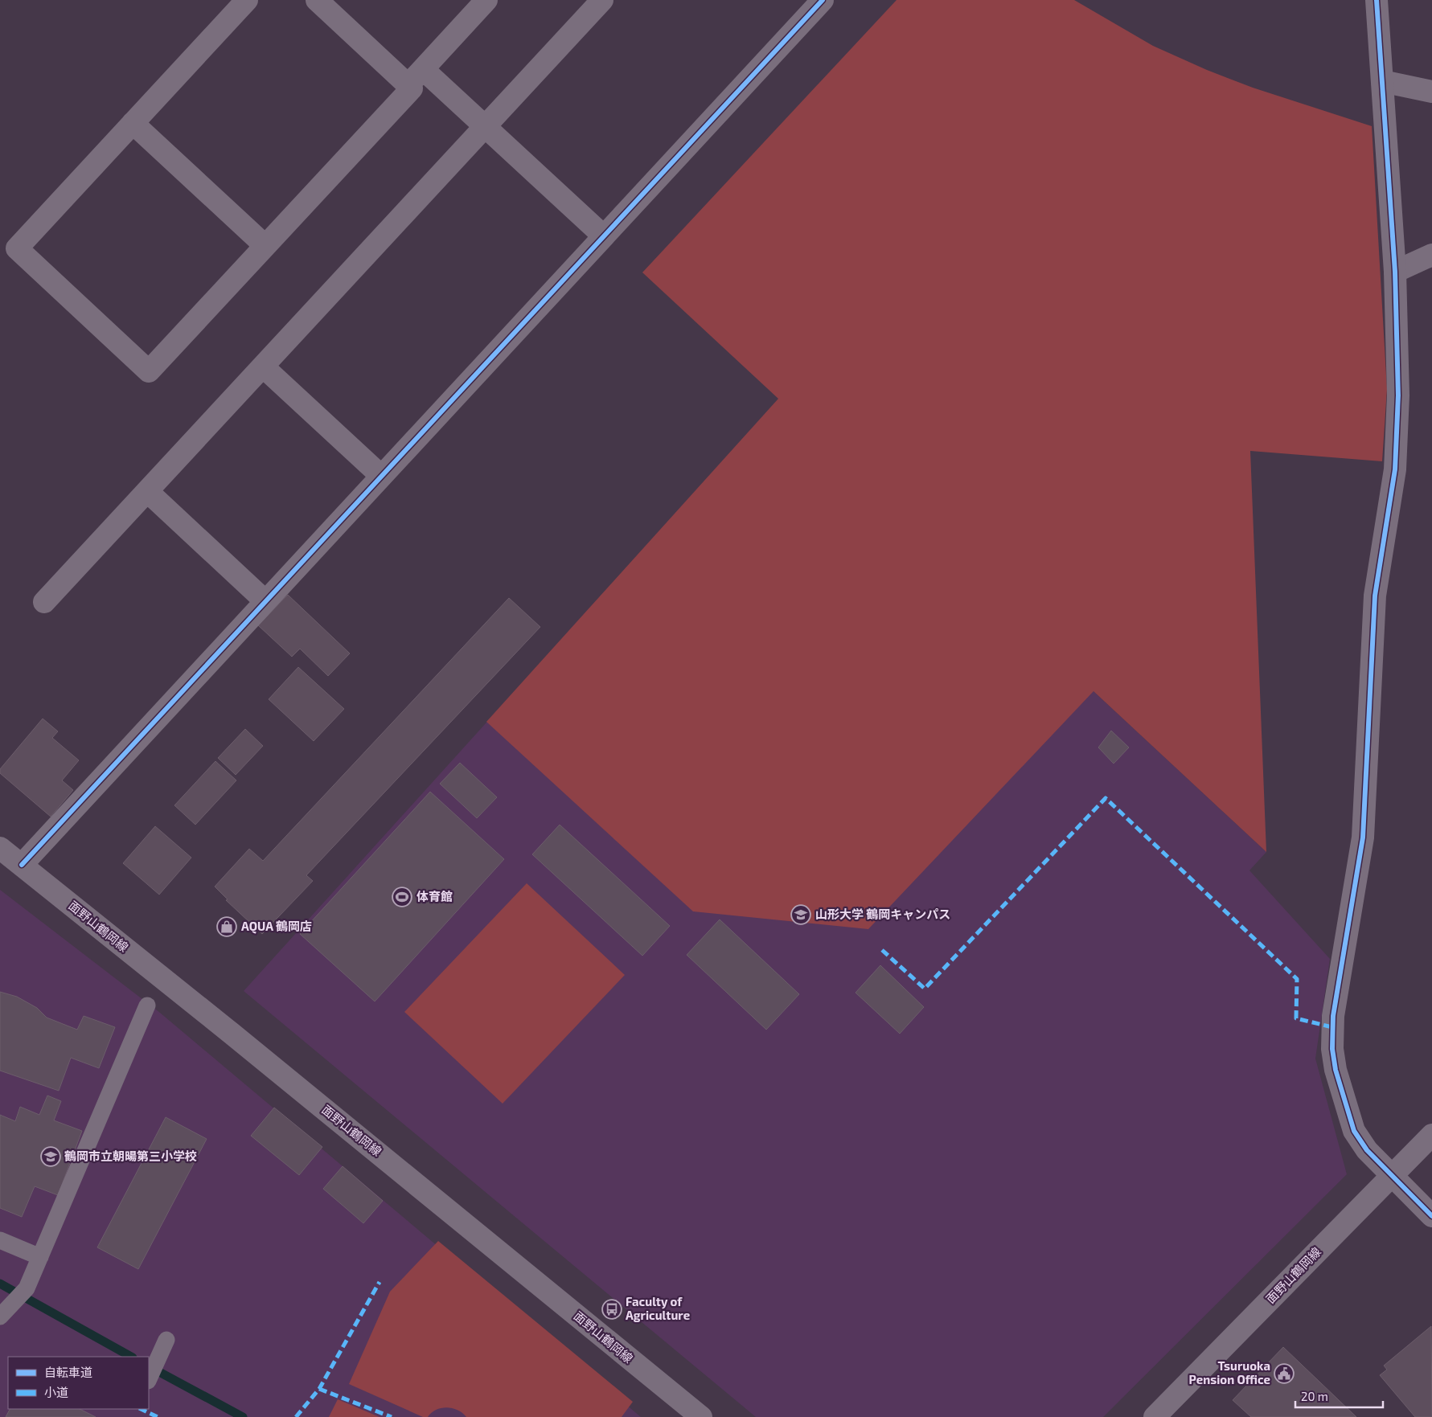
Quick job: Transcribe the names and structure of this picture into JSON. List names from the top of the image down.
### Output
{
  "streets": {
    "street": ["面野山鶴岡線"]
  },
  "places": {
    "sports": ["体育館"],
    "school or university": ["山形大学 鶴岡キャンパス", "鶴岡市立朝暘第三小学校"],
    "shop": ["AQUA 鶴岡店"],
    "bus stop": ["Faculty of Agriculture"],
    "public building": ["Tsuruoka Pension Office"]
  },
  "legend": ["自転車道", "小道"],
  "scale_bar": "20 m"
}
